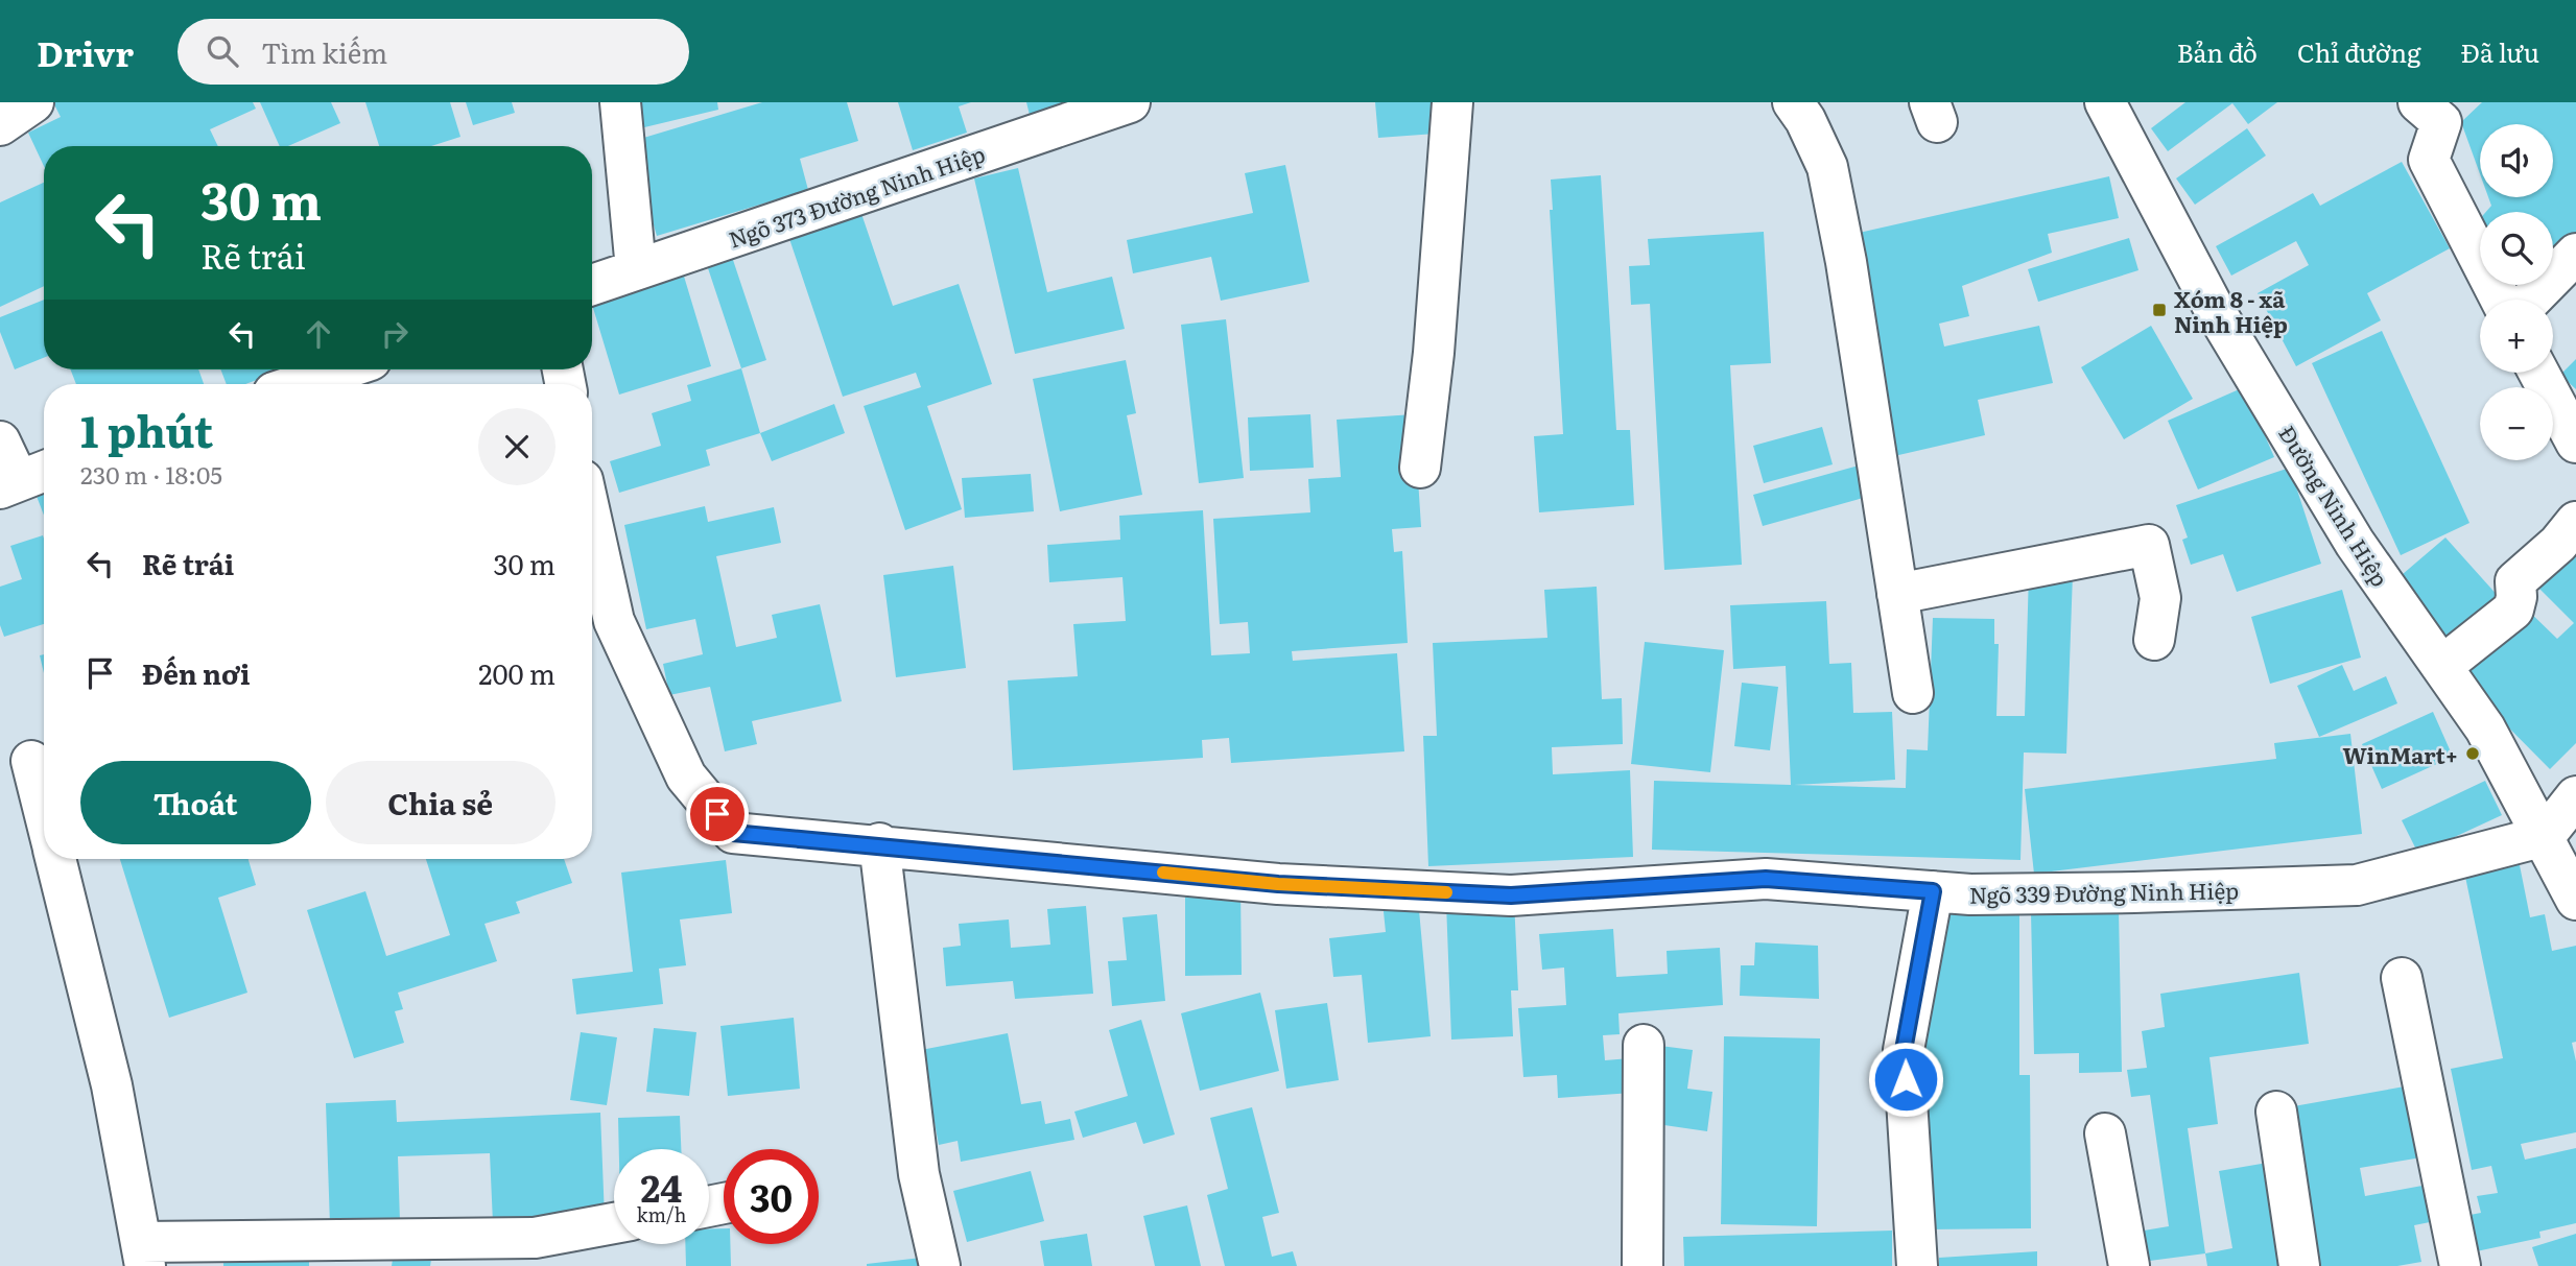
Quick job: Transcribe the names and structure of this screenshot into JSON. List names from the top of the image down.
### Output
{
  "streets": {
    "street": ["Ngõ 373 Đường Ninh Hiệp", "Đường Ninh Hiệp", "Ngõ 339 Đường Ninh Hiệp"]
  },
  "crossings": [
    ["Đường Ninh Hiệp", "Ngõ 339 Đường Ninh Hiệp"]
  ],
  "places": {
    "transit": ["Xóm 8 - xã Ninh Hiệp"],
    "other": ["WinMart+"]
  },
  "page": {
    "header": "Drivr",
    "search": "Tìm kiếm",
    "nav": ["Bản đồ", "Chỉ đường", "Đã lưu"],
    "map_buttons": ["+", "−"],
    "turn": ["30 m", "Rẽ trái"],
    "heading": ["1 phút", "230 m · 18:05"],
    "list": [
      {
        "name": "Rẽ trái",
        "value": "30 m"
      },
      {
        "name": "Đến nơi",
        "value": "200 m"
      }
    ],
    "buttons": ["Thoát", "Chia sẻ"],
    "speed": "24 km/h",
    "limit": "30"
  }
}
